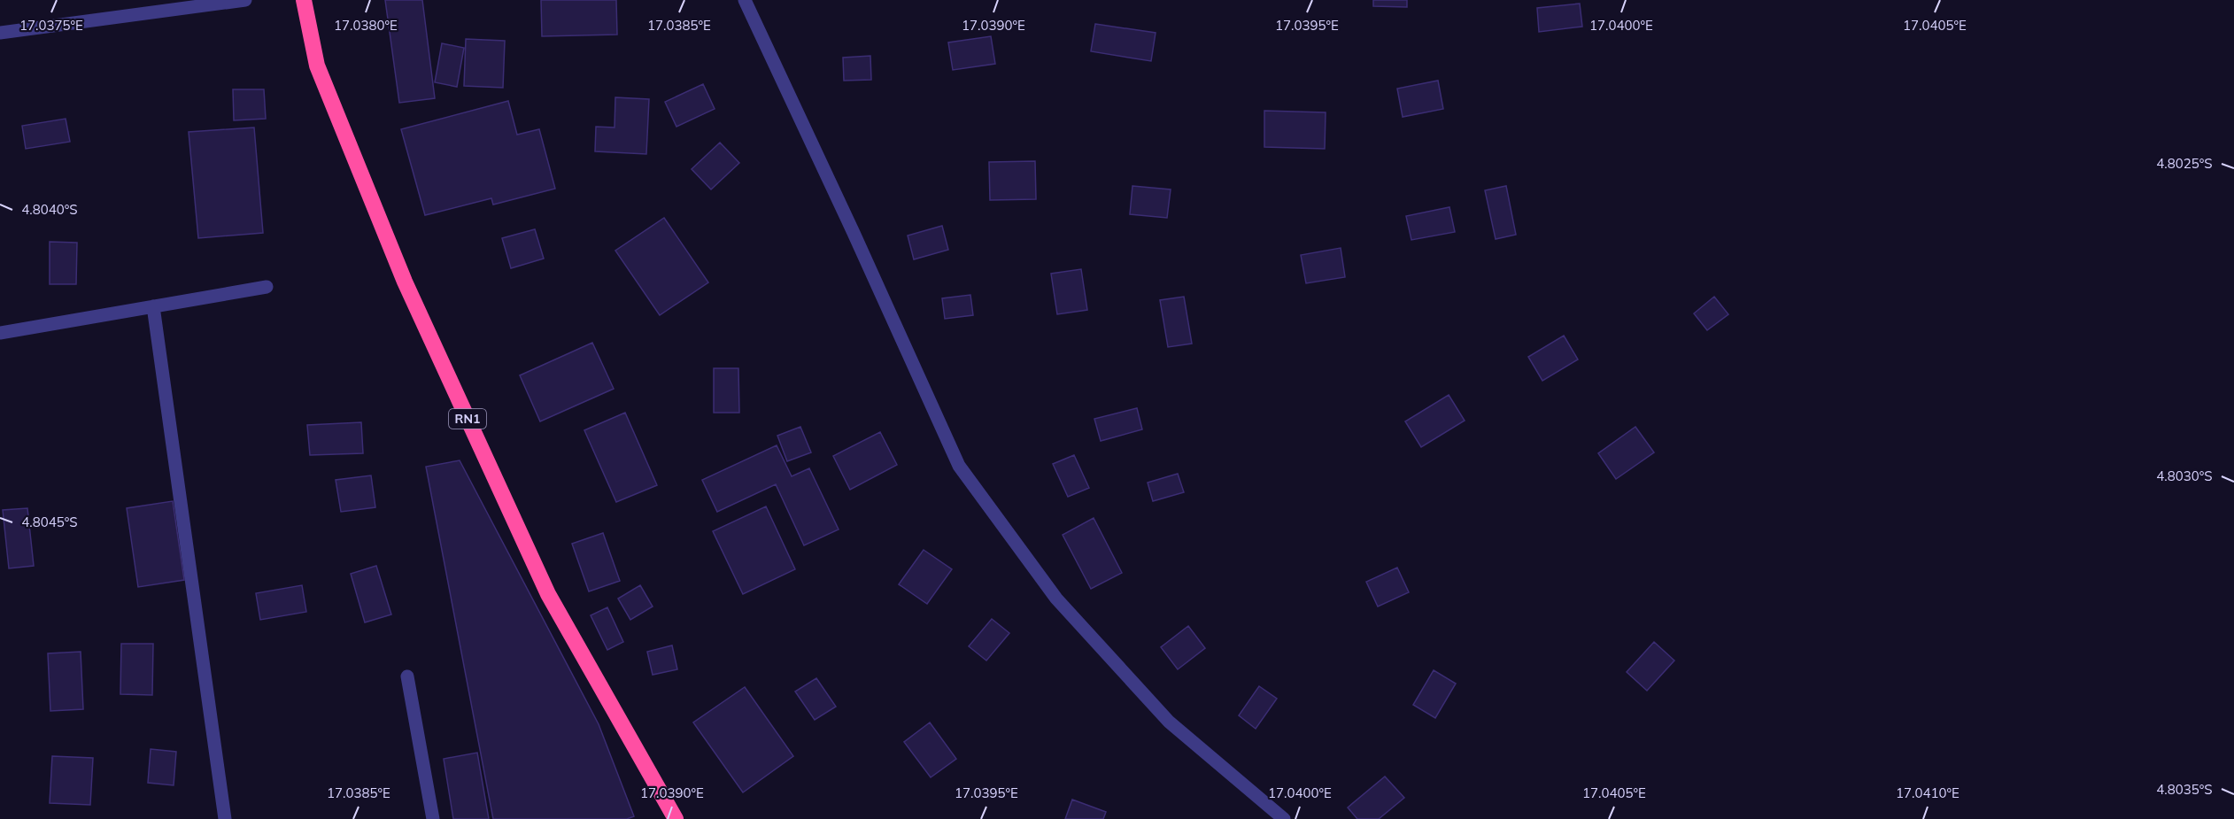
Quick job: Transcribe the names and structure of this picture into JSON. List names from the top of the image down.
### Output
{
  "streets": {
    "highway": ["RN1"]
  },
  "coordinates": [
    "17.0380°E",
    "17.0385°E",
    "17.0390°E",
    "17.0395°E",
    "17.0405°E",
    "17.0375°E",
    "17.0400°E",
    "4.8025°S",
    "4.8040°S",
    "4.8030°S",
    "4.8045°S",
    "4.8035°S",
    "17.0410°E"
  ]
}
